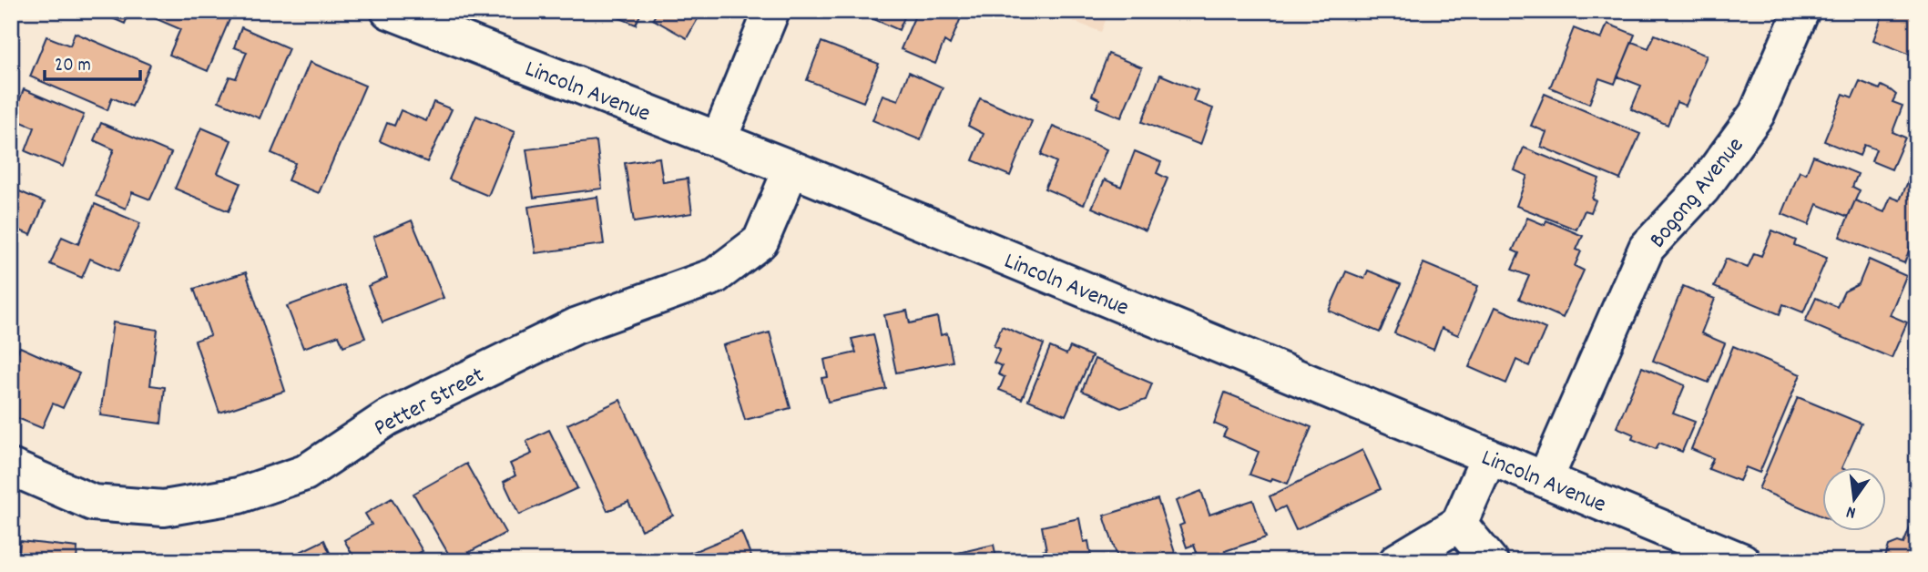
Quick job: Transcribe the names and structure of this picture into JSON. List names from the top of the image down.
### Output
{
  "streets": {
    "street": ["Lincoln Avenue", "Bogong Avenue", "Petter Street"]
  },
  "crossings": [
    ["Lincoln Avenue", "Bogong Avenue"],
    ["Lincoln Avenue", "Petter Street"]
  ],
  "scale_bar": "20 m",
  "north": "bottom"
}
